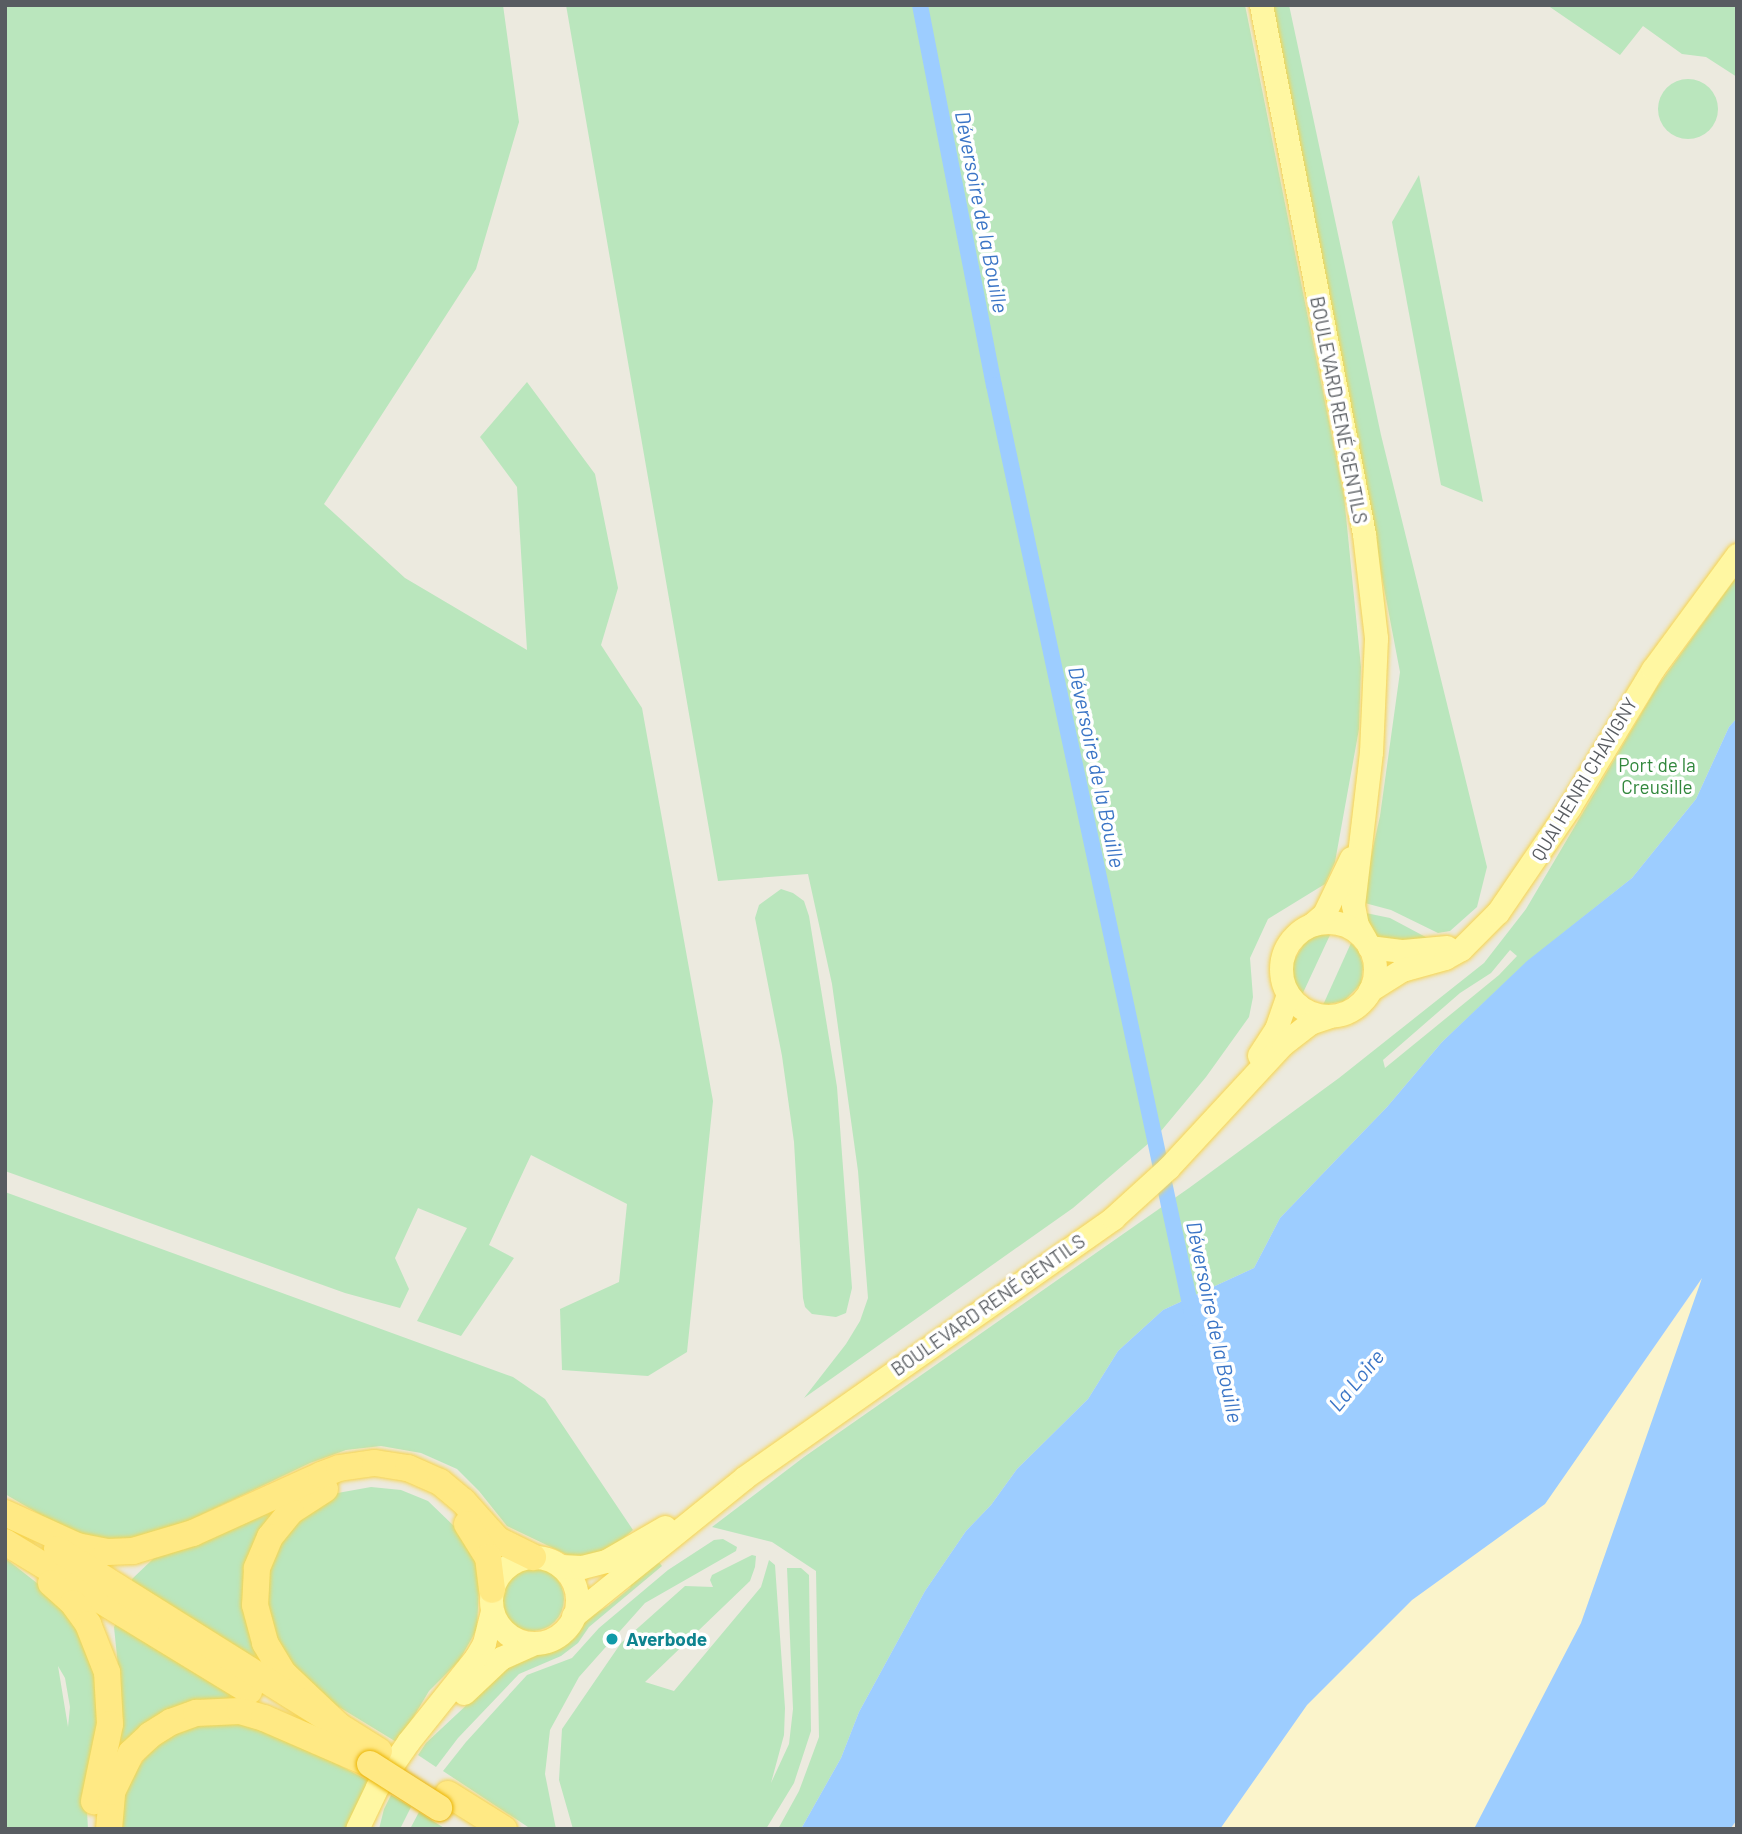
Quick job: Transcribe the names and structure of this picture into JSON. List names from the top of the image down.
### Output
{
  "streets": {
    "main road": ["BOULEVARD RENÉ GENTILS", "QUAI HENRI CHAVIGNY"]
  },
  "crossings": [
    ["BOULEVARD RENÉ GENTILS", "QUAI HENRI CHAVIGNY"]
  ],
  "water": ["Déversoire de la Bouille", "La Loire"],
  "parks": ["Port de la Creusille"],
  "places": ["Averbode"]
}
